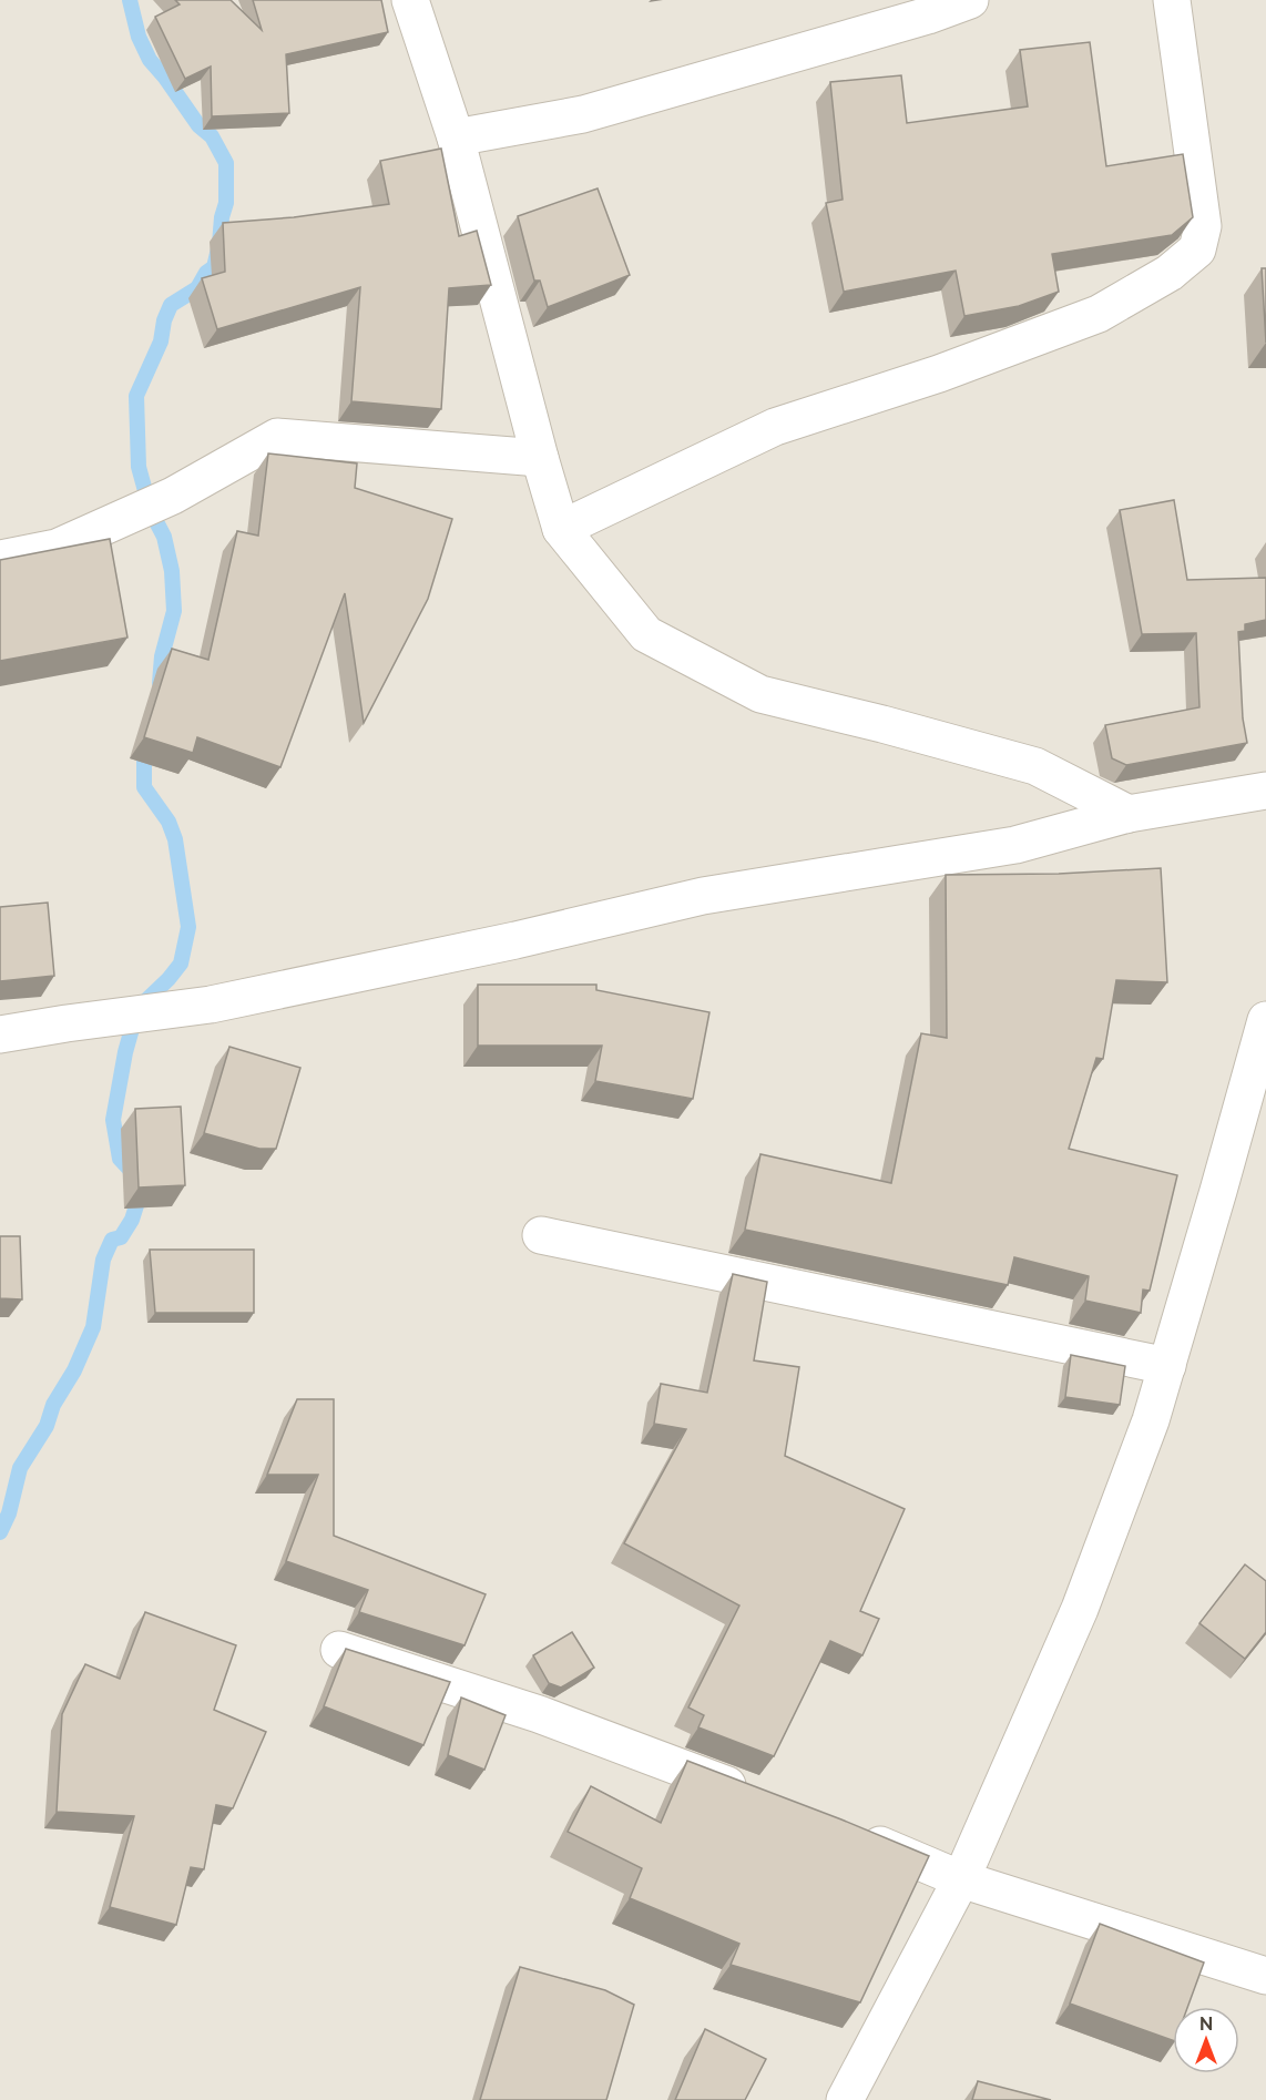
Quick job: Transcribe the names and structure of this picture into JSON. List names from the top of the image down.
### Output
{
  "north": "top"
}
